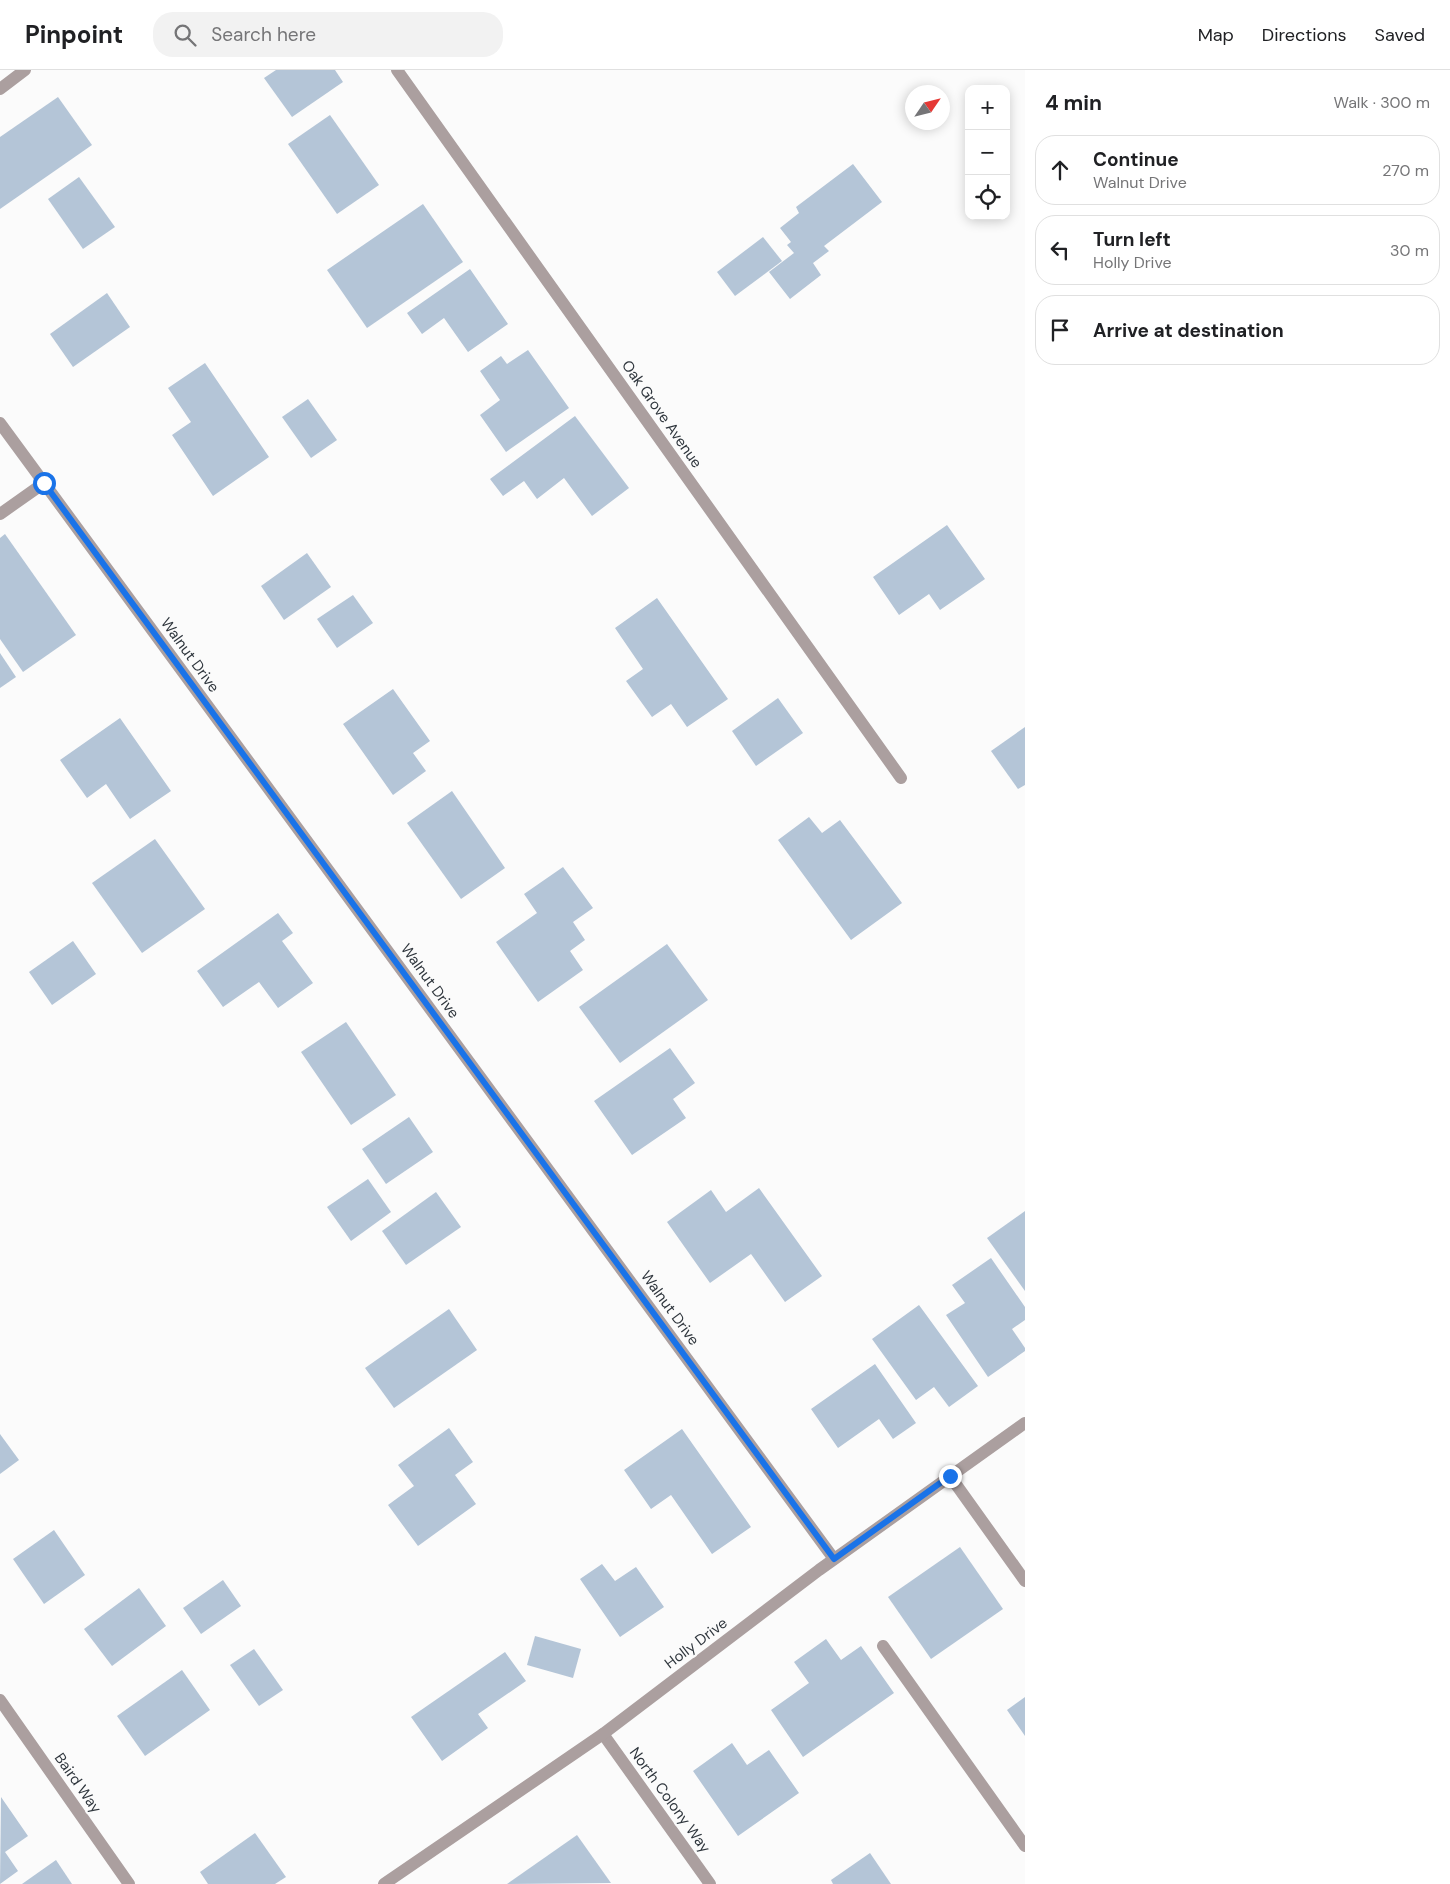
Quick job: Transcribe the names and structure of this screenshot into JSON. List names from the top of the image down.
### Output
{
  "streets": {
    "street": [
      "Oak Grove Avenue",
      "Walnut Drive",
      "Holly Drive",
      "Baird Way",
      "North Colony Way"
    ]
  },
  "crossings": [
    ["Walnut Drive", "Holly Drive"],
    ["Holly Drive", "North Colony Way"]
  ],
  "north": "top right",
  "page": {
    "header": "Pinpoint",
    "search": "Search here",
    "nav": ["Map", "Directions", "Saved"],
    "heading": ["4 min", "Walk · 300 m"],
    "map_buttons": ["+", "−"],
    "list": [
      ["Continue", "Walnut Drive", "270 m"],
      ["Turn left", "Holly Drive", "30 m"],
      "Arrive at destination"
    ]
  }
}
